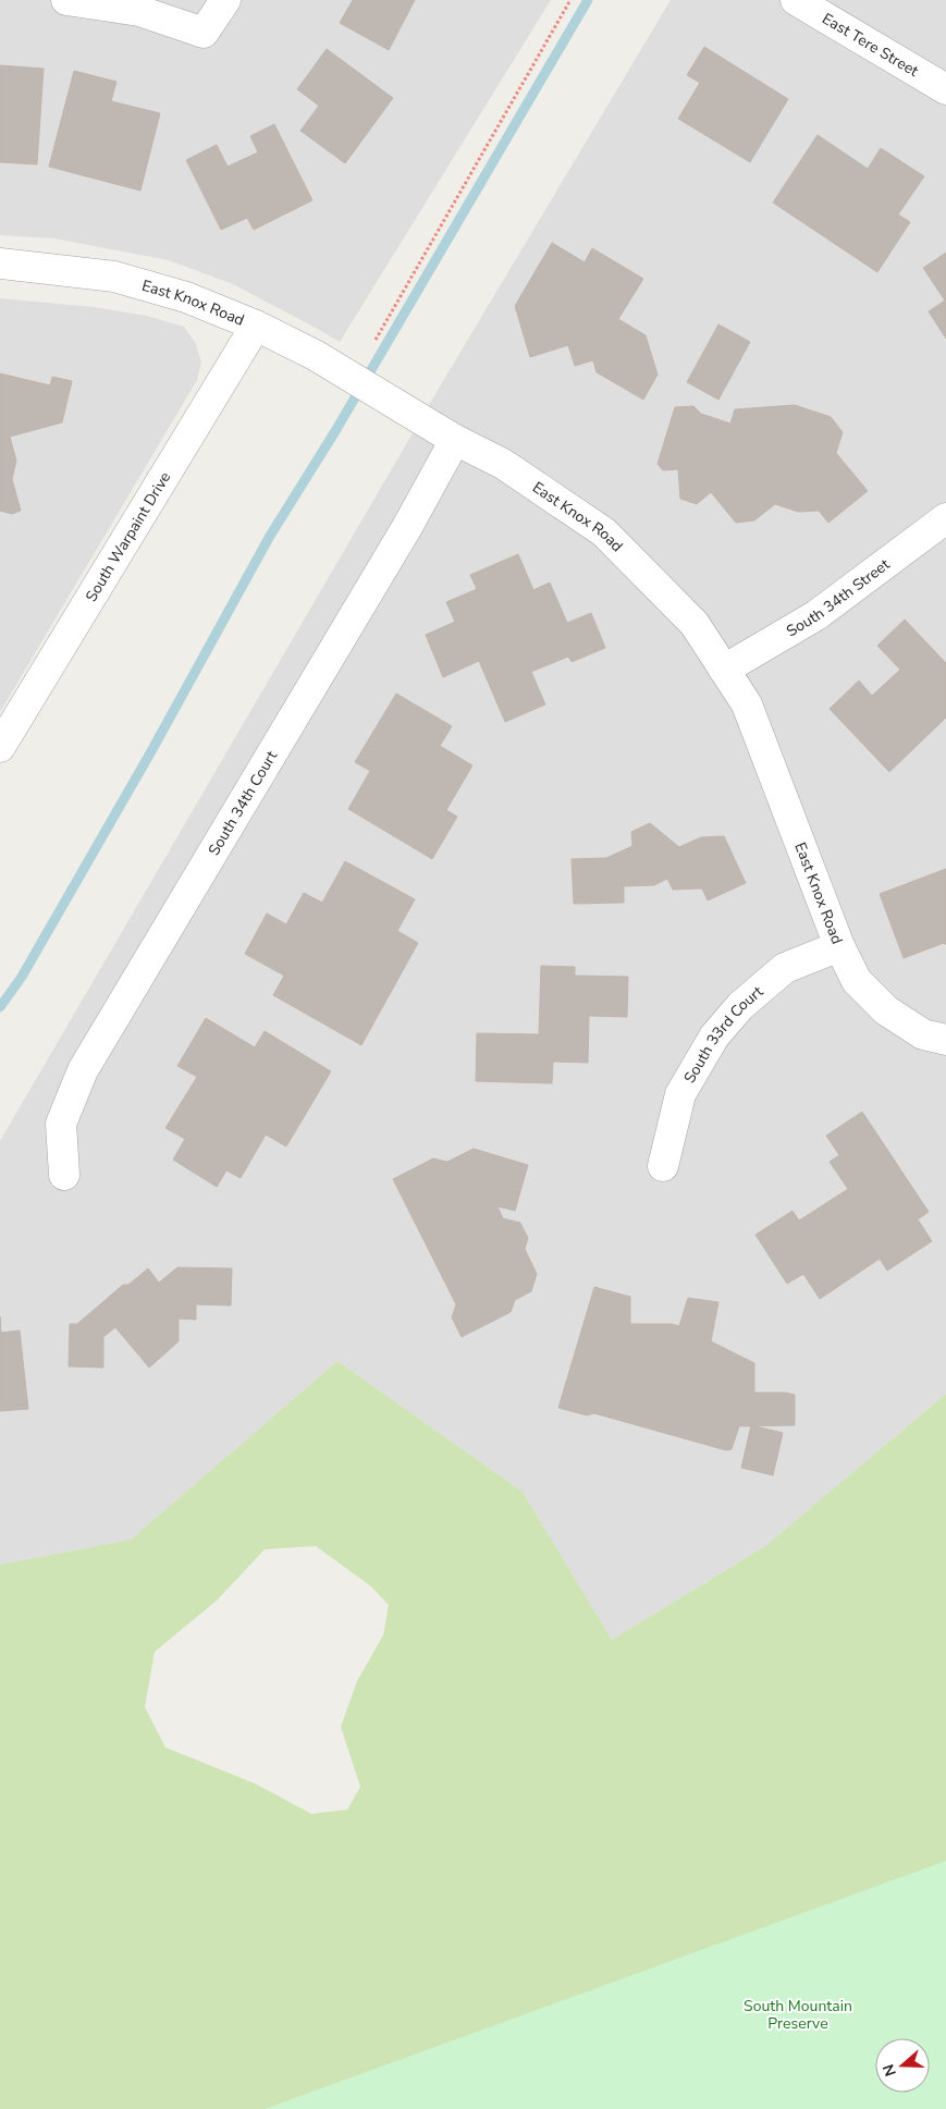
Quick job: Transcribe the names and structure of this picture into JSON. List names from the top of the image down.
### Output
{
  "streets": {
    "street": [
      "East Tere Street",
      "East Knox Road",
      "South Warpaint Drive",
      "South 34th Street",
      "South 34th Court",
      "South 33rd Court"
    ]
  },
  "crossings": [
    ["East Knox Road", "South Warpaint Drive"],
    ["East Knox Road", "South 34th Street"],
    ["East Knox Road", "South 34th Court"],
    ["East Knox Road", "South 33rd Court"]
  ],
  "parks": ["South Mountain Preserve"],
  "north": "left"
}
